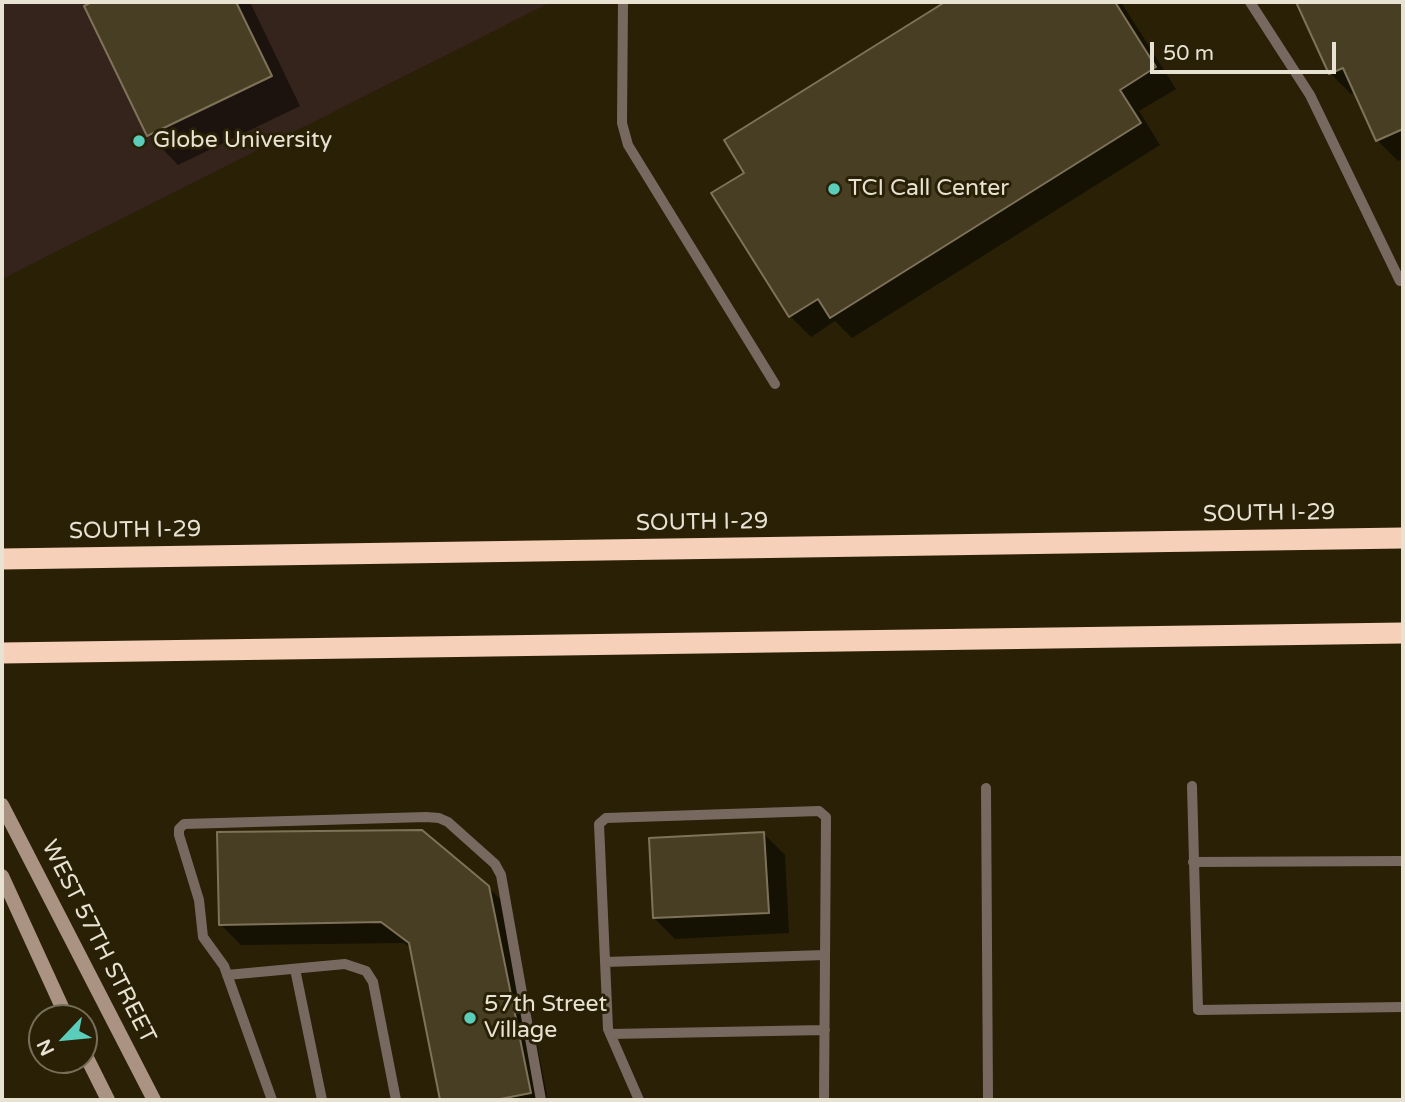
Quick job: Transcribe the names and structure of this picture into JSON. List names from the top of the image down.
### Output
{
  "streets": {
    "highway": ["SOUTH I-29"],
    "main road": ["WEST 57TH STREET"]
  },
  "places": ["Globe University", "TCI Call Center", "57th Street Village"],
  "scale_bar": "50 m",
  "north": "bottom left"
}
